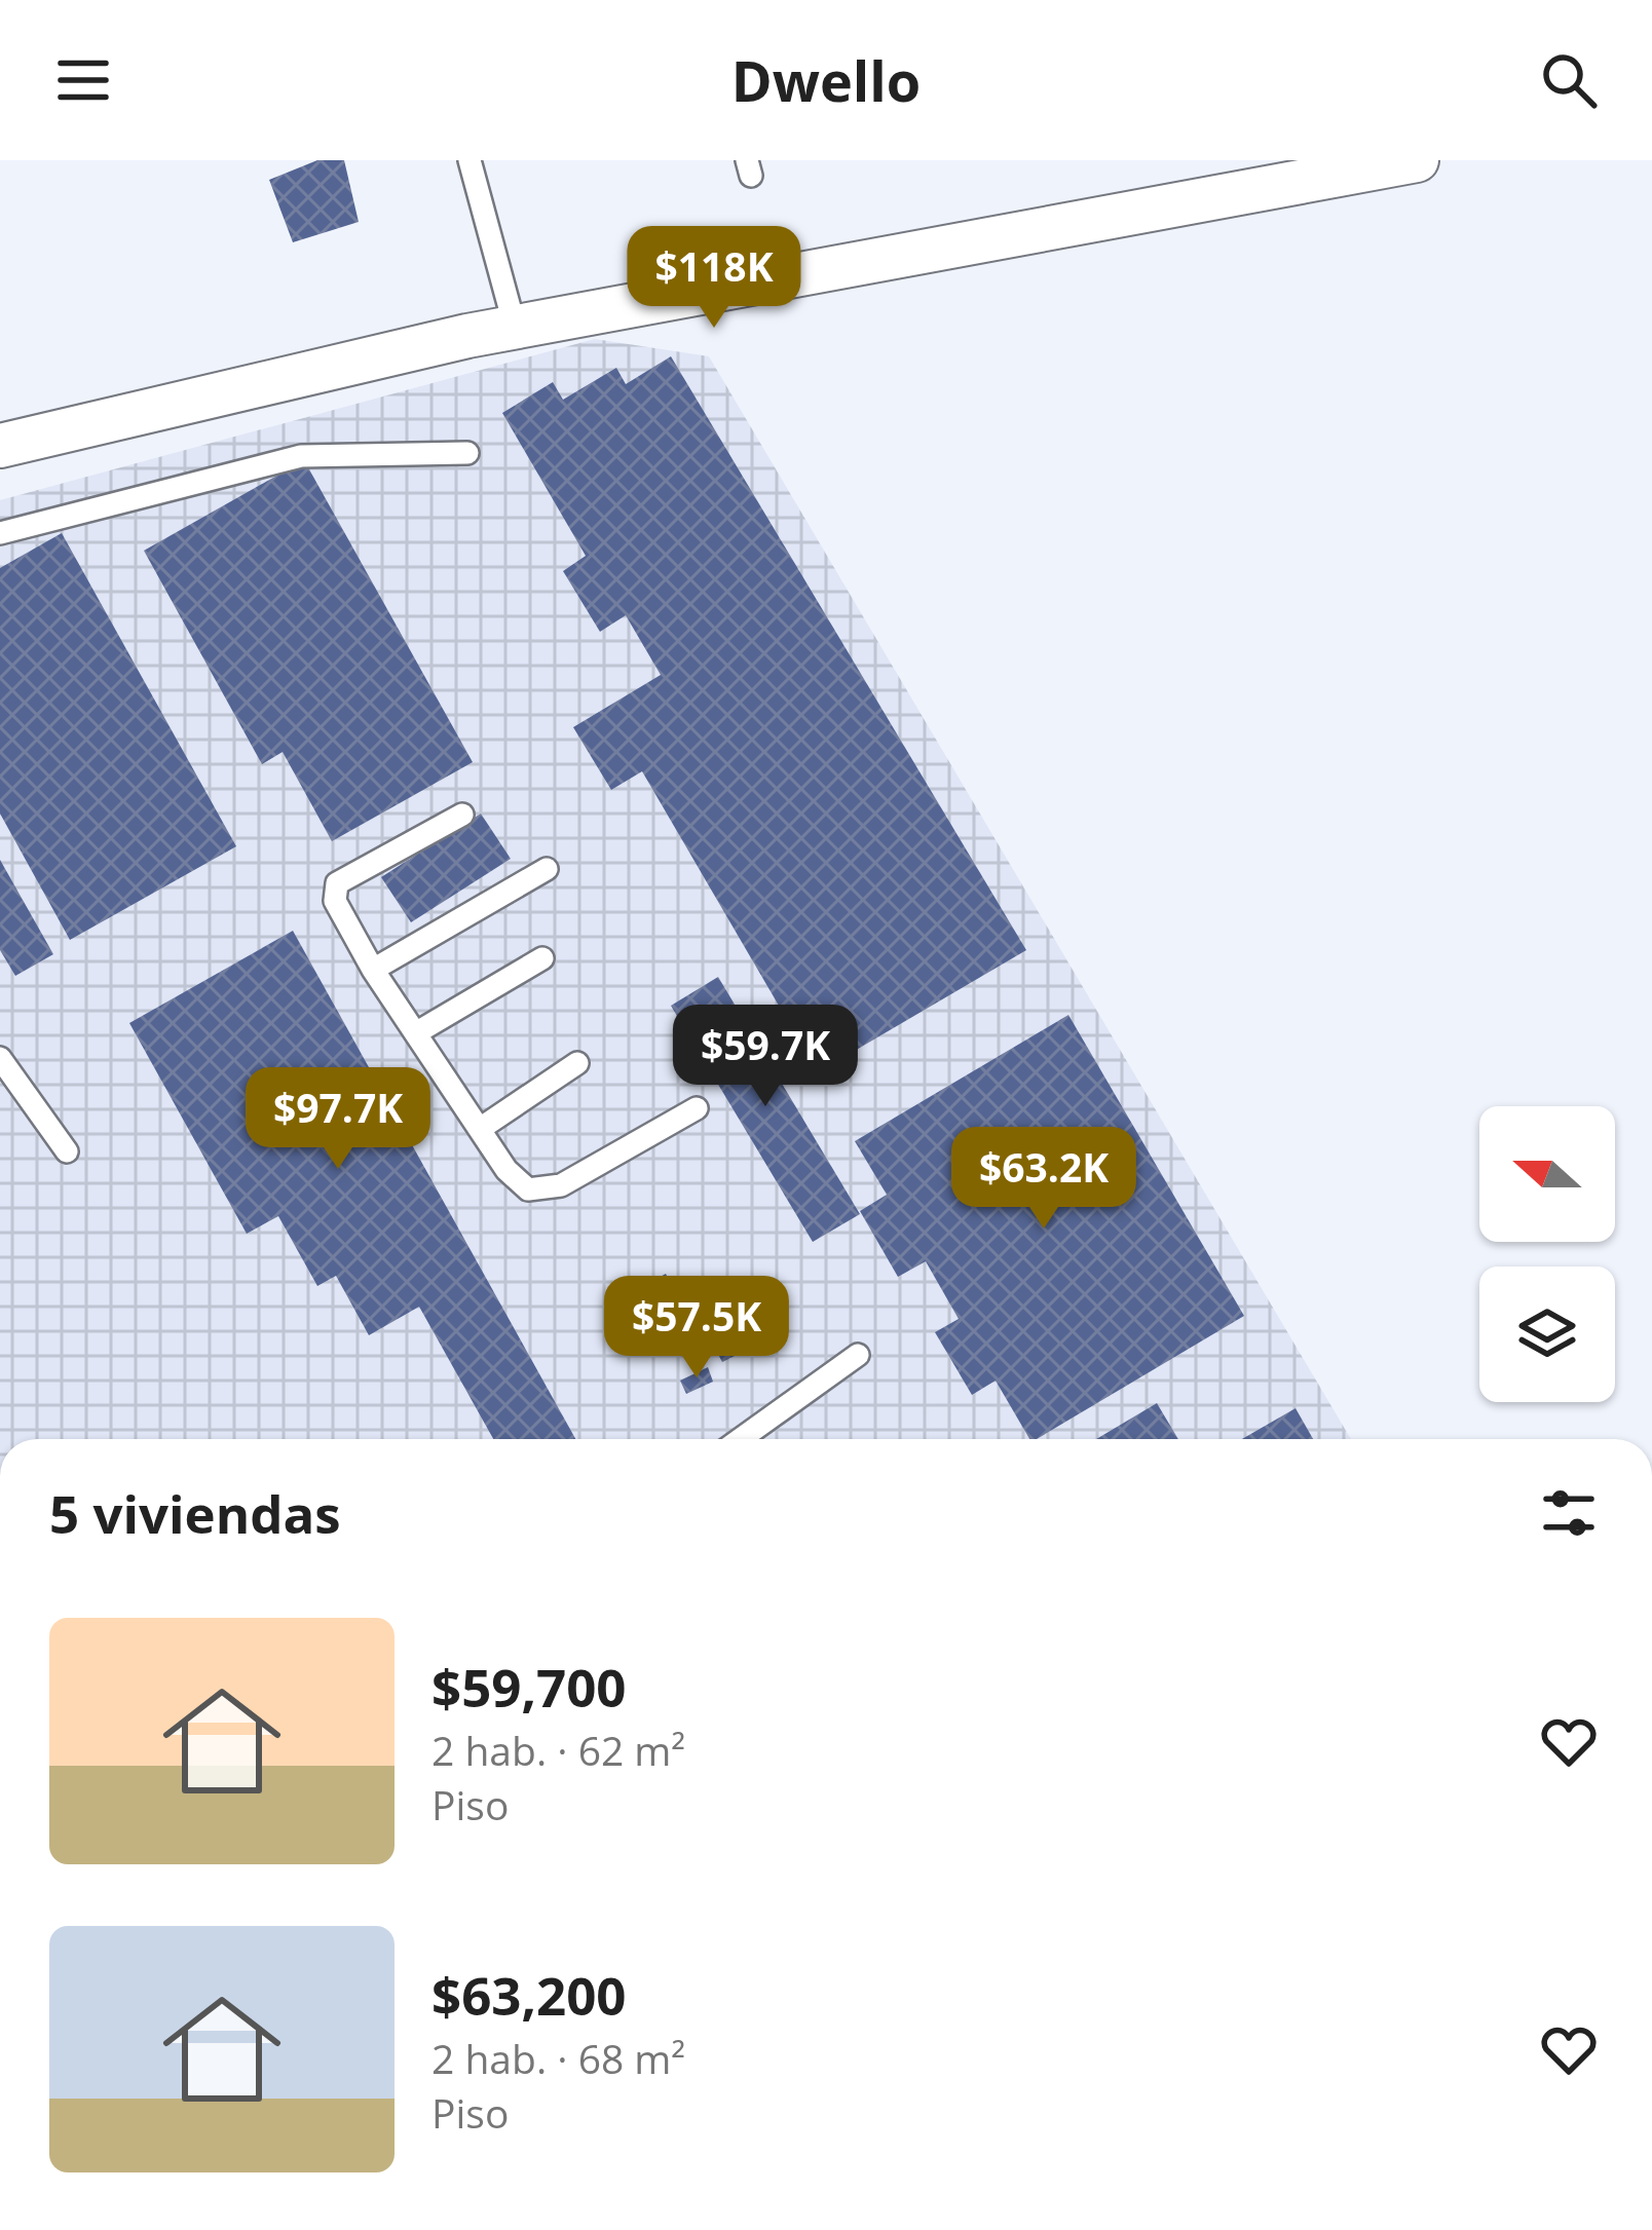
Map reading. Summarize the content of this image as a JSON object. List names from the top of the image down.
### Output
{
  "north": "left",
  "page": {
    "header": "Dwello",
    "price": [
      "$118K",
      "$59.7K",
      "$97.7K",
      "$63.2K",
      "$57.5K"
    ],
    "heading": "5 viviendas",
    "list": [
      {
        "name": "$59,700",
        "note": "2 hab. · 62 m² · Piso"
      },
      {
        "name": "$63,200",
        "note": "2 hab. · 68 m² · Piso"
      }
    ]
  }
}
